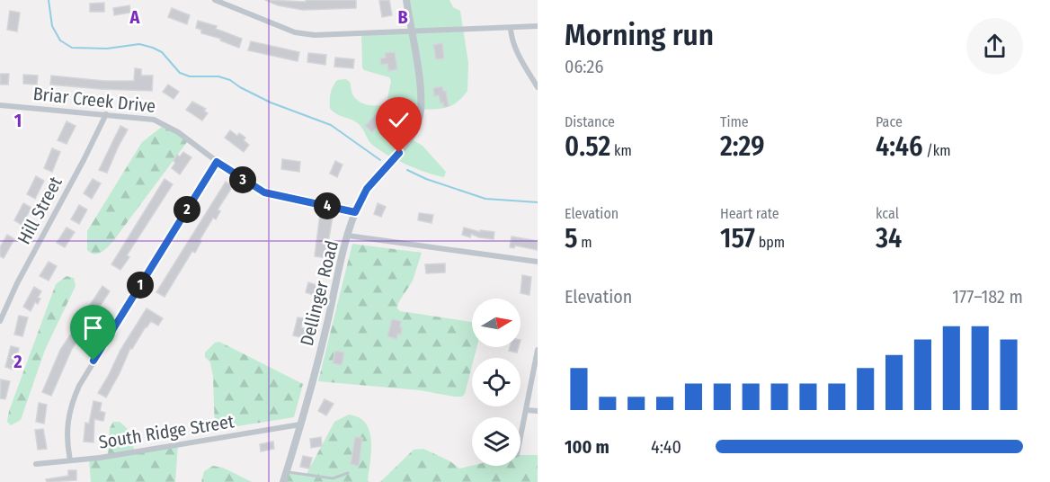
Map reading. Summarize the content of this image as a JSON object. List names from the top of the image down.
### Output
{
  "streets": {
    "street": [
      "Briar Creek Drive",
      "Hill Street",
      "Dellinger Road",
      "South Ridge Street"
    ]
  },
  "crossings": [
    ["Briar Creek Drive", "Hill Street"],
    ["Briar Creek Drive", "Dellinger Road"],
    ["Dellinger Road", "South Ridge Street"]
  ],
  "north": "right",
  "page": {
    "heading": ["Morning run", "06:26"],
    "stats": [
      ["Distance", "0.52 km"],
      ["Time", "2:29"],
      ["Pace", "4:46 /km"],
      ["Elevation", "5 m"],
      ["Heart rate", "157 bpm"],
      ["kcal", "34"]
    ],
    "pins": [
      "3",
      "4",
      "2",
      "1"
    ],
    "chart": ["Elevation", "177–182 m"],
    "list": [
      {
        "name": "100 m",
        "note": "4:40"
      }
    ]
  },
  "grid": {
    "columns": ["A", "B"],
    "rows": ["1", "2"]
  }
}
